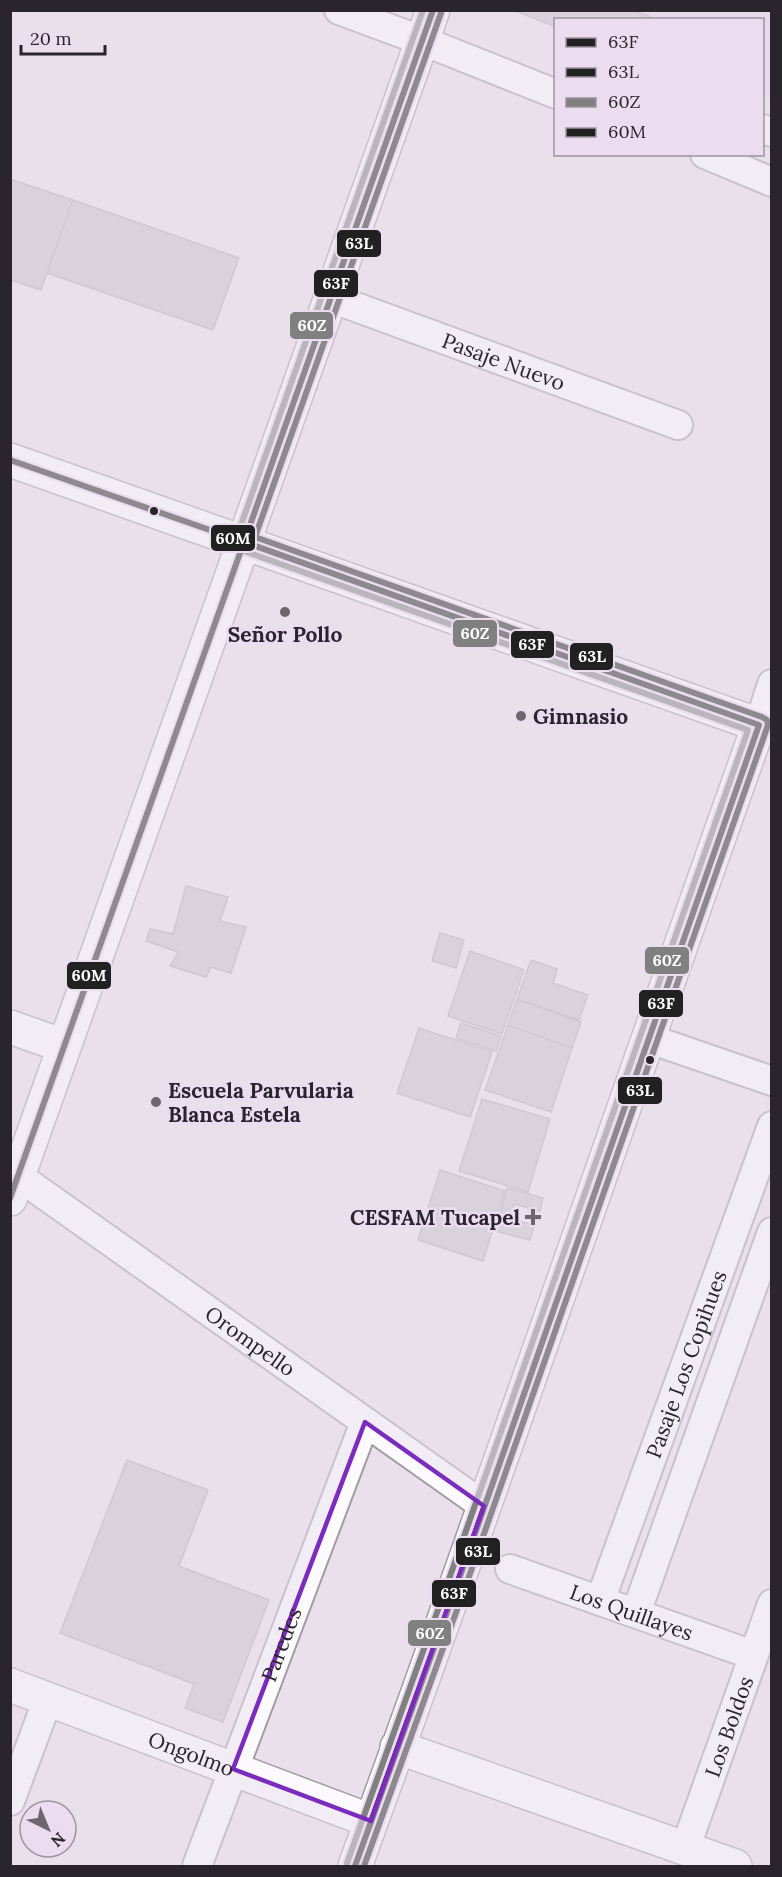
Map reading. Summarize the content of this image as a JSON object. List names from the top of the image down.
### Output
{
  "streets": {
    "main road": ["Ongolmo"],
    "street": [
      "Pasaje Nuevo",
      "Orompello",
      "Pasaje Los Copihues",
      "Los Quillayes",
      "Paredes",
      "Los Boldos"
    ]
  },
  "crossings": [
    ["Orompello", "Paredes"],
    ["Pasaje Los Copihues", "Los Quillayes"],
    ["Los Quillayes", "Los Boldos"],
    ["Paredes", "Ongolmo"]
  ],
  "places": {
    "other": ["Señor Pollo", "Gimnasio", "Escuela Parvularia Blanca Estela"],
    "health": ["CESFAM Tucapel"]
  },
  "lines": [
    "transit line 63F",
    "transit line 60Z",
    "transit line 63L",
    "transit line 60M"
  ],
  "legend": [
    "63F",
    "63L",
    "60Z",
    "60M"
  ],
  "scale_bar": "20 m",
  "north": "bottom right"
}
